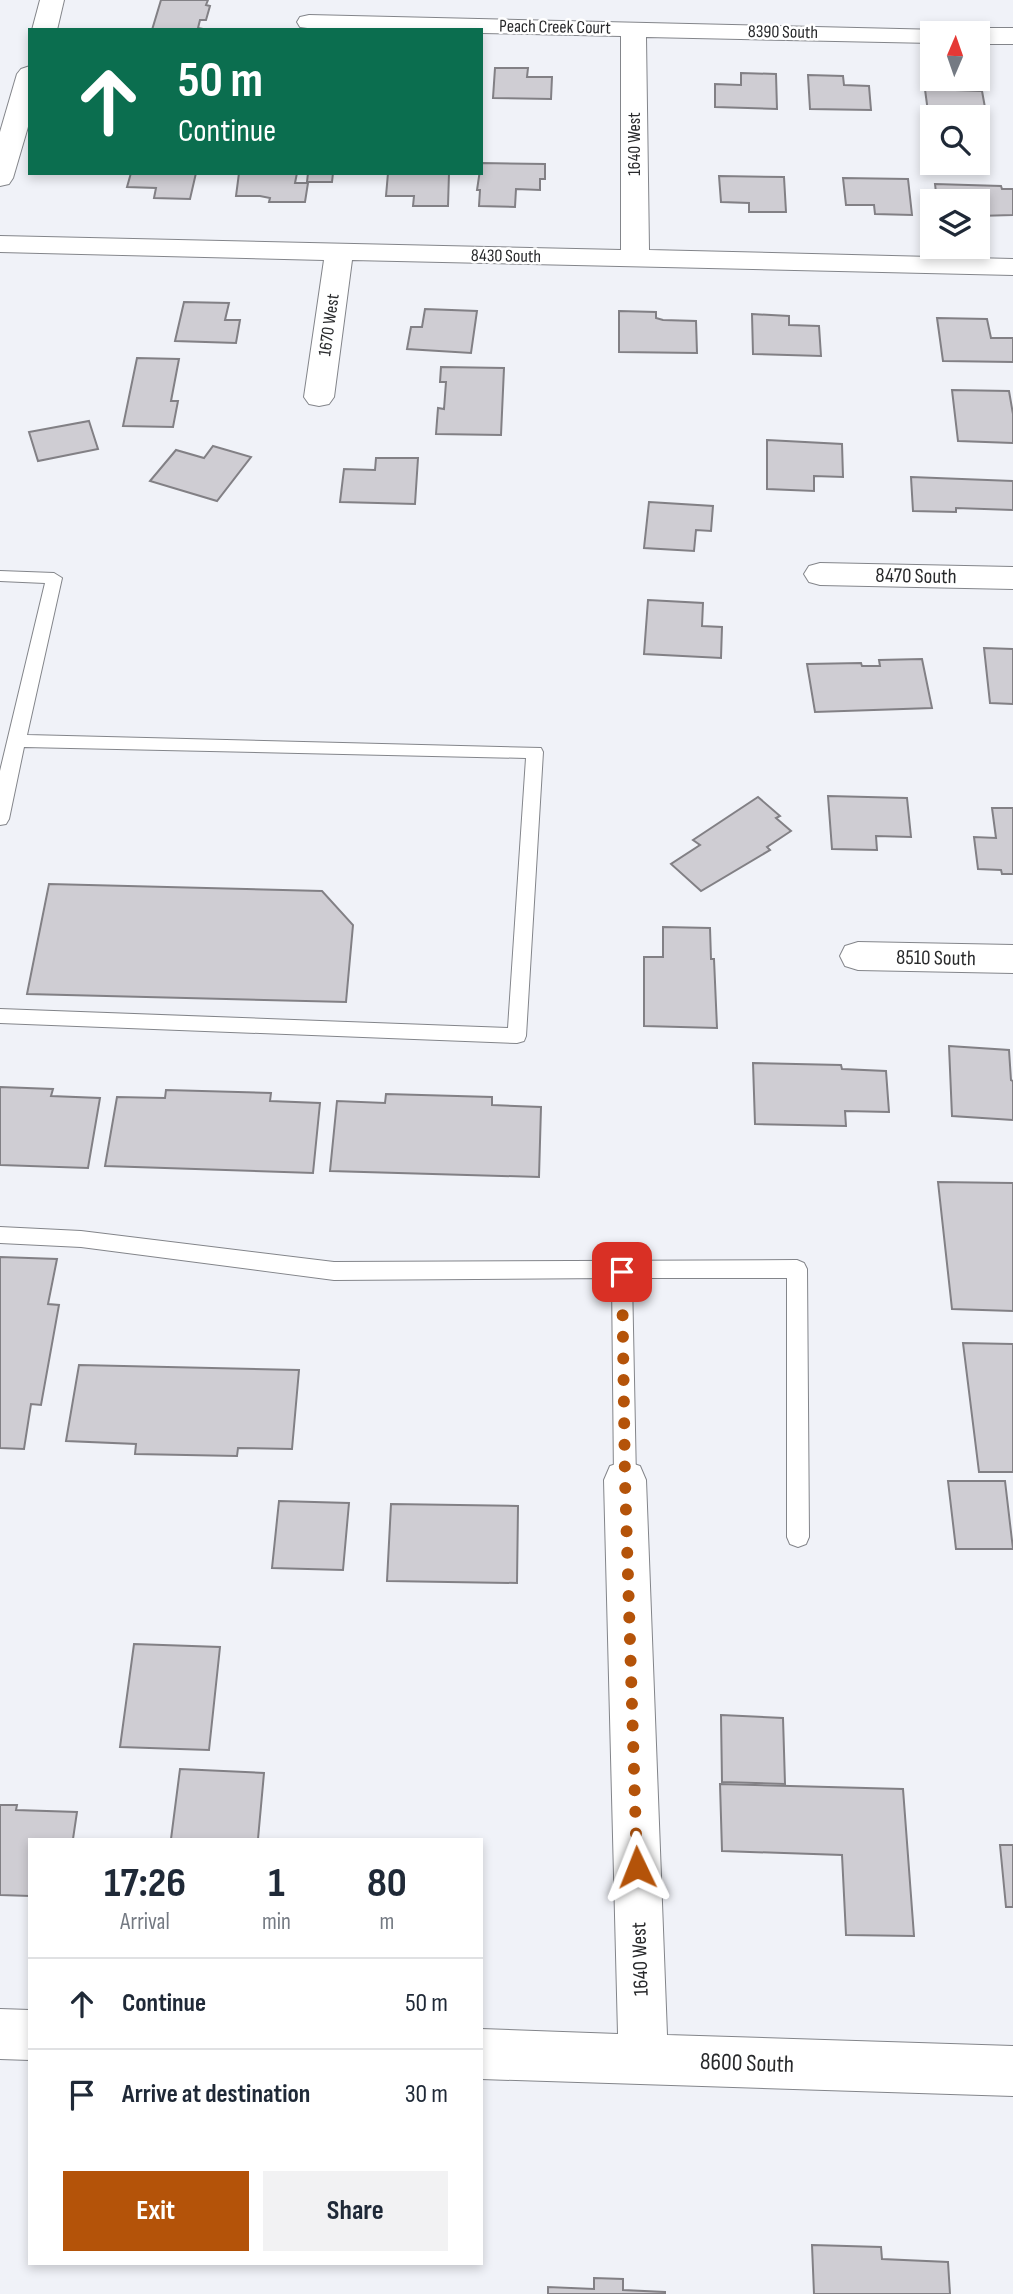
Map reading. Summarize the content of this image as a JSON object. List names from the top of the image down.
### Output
{
  "streets": {
    "street": [
      "Peach Creek Court",
      "8390 South",
      "1640 West",
      "8430 South",
      "1670 West",
      "8470 South",
      "8510 South",
      "8600 South"
    ]
  },
  "crossings": [
    ["Peach Creek Court", "8390 South"],
    ["Peach Creek Court", "1640 West"],
    ["8390 South", "1640 West"],
    ["1640 West", "8430 South"],
    ["1640 West", "8600 South"],
    ["8430 South", "1670 West"]
  ],
  "north": "top",
  "page": {
    "turn": ["50 m", "Continue"],
    "eta": [
      "17:26",
      "Arrival",
      "1",
      "min",
      "80",
      "m"
    ],
    "list": [
      {
        "name": "Continue",
        "value": "50 m"
      },
      {
        "name": "Arrive at destination",
        "value": "30 m"
      }
    ],
    "buttons": ["Exit", "Share"]
  }
}
